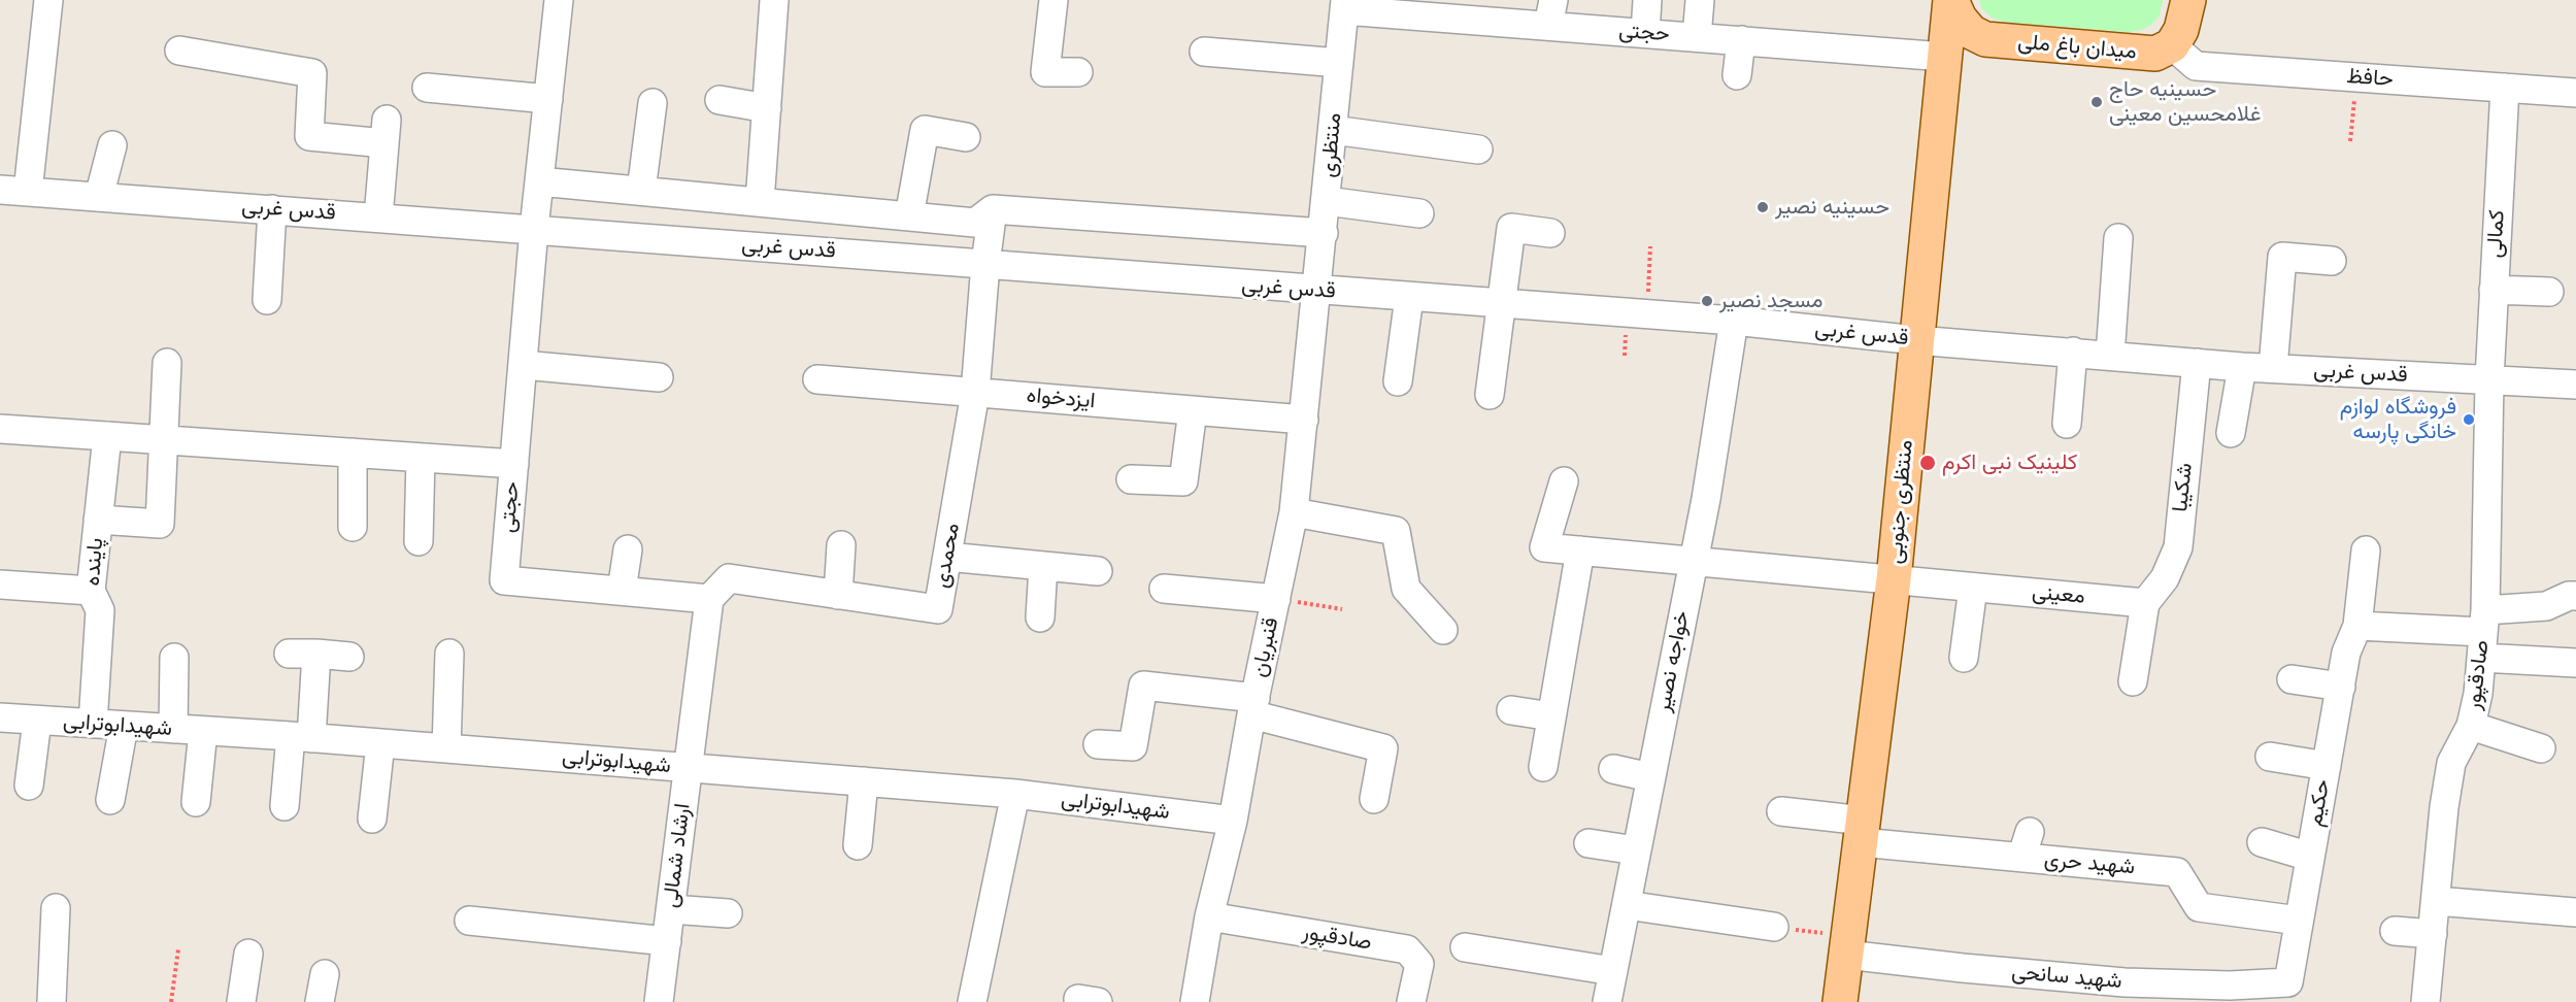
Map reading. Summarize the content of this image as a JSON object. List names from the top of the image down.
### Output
{
  "streets": {
    "main road": ["میدان باغ ملی", "منتظری جنوبی"],
    "street": [
      "حجتی",
      "حافظ",
      "منتظری",
      "قدس غربی",
      "کمالی",
      "ایزدخواه",
      "شکیبا",
      "محمدی",
      "پاینده",
      "معینی",
      "قنبریان",
      "خواجه نصیر",
      "صادقپور",
      "شهیدابوترابی",
      "حکیم",
      "ارشاد شمالی",
      "شهید حری",
      "شهید سانحی"
    ]
  },
  "crossings": [
    ["حجتی", "منتظری"],
    ["حجتی", "قدس غربی"],
    ["حجتی", "منتظری جنوبی"],
    ["حجتی", "محمدی"],
    ["حجتی", "ارشاد شمالی"],
    ["میدان باغ ملی", "حافظ"],
    ["میدان باغ ملی", "منتظری جنوبی"],
    ["حافظ", "کمالی"],
    ["منتظری", "قدس غربی"],
    ["منتظری", "قنبریان"],
    ["قدس غربی", "کمالی"],
    ["قدس غربی", "شکیبا"],
    ["قدس غربی", "منتظری جنوبی"],
    ["قدس غربی", "محمدی"],
    ["قدس غربی", "قنبریان"],
    ["قدس غربی", "خواجه نصیر"],
    ["قدس غربی", "صادقپور"],
    ["کمالی", "صادقپور"],
    ["ایزدخواه", "محمدی"],
    ["ایزدخواه", "قنبریان"],
    ["شکیبا", "معینی"],
    ["منتظری جنوبی", "معینی"],
    ["منتظری جنوبی", "شهید حری"],
    ["منتظری جنوبی", "شهید سانحی"],
    ["محمدی", "ارشاد شمالی"],
    ["پاینده", "شهیدابوترابی"],
    ["معینی", "خواجه نصیر"],
    ["قنبریان", "صادقپور"],
    ["قنبریان", "شهیدابوترابی"],
    ["شهیدابوترابی", "ارشاد شمالی"],
    ["حکیم", "شهید حری"],
    ["حکیم", "شهید سانحی"]
  ],
  "places": [
    "حسینیه حاج غلامحسین معینی",
    "حسینیه نصیر",
    "مسجد نصیر",
    "فروشگاه لوازم خانگی پارسه",
    "کلینیک نبی اکرم"
  ]
}
